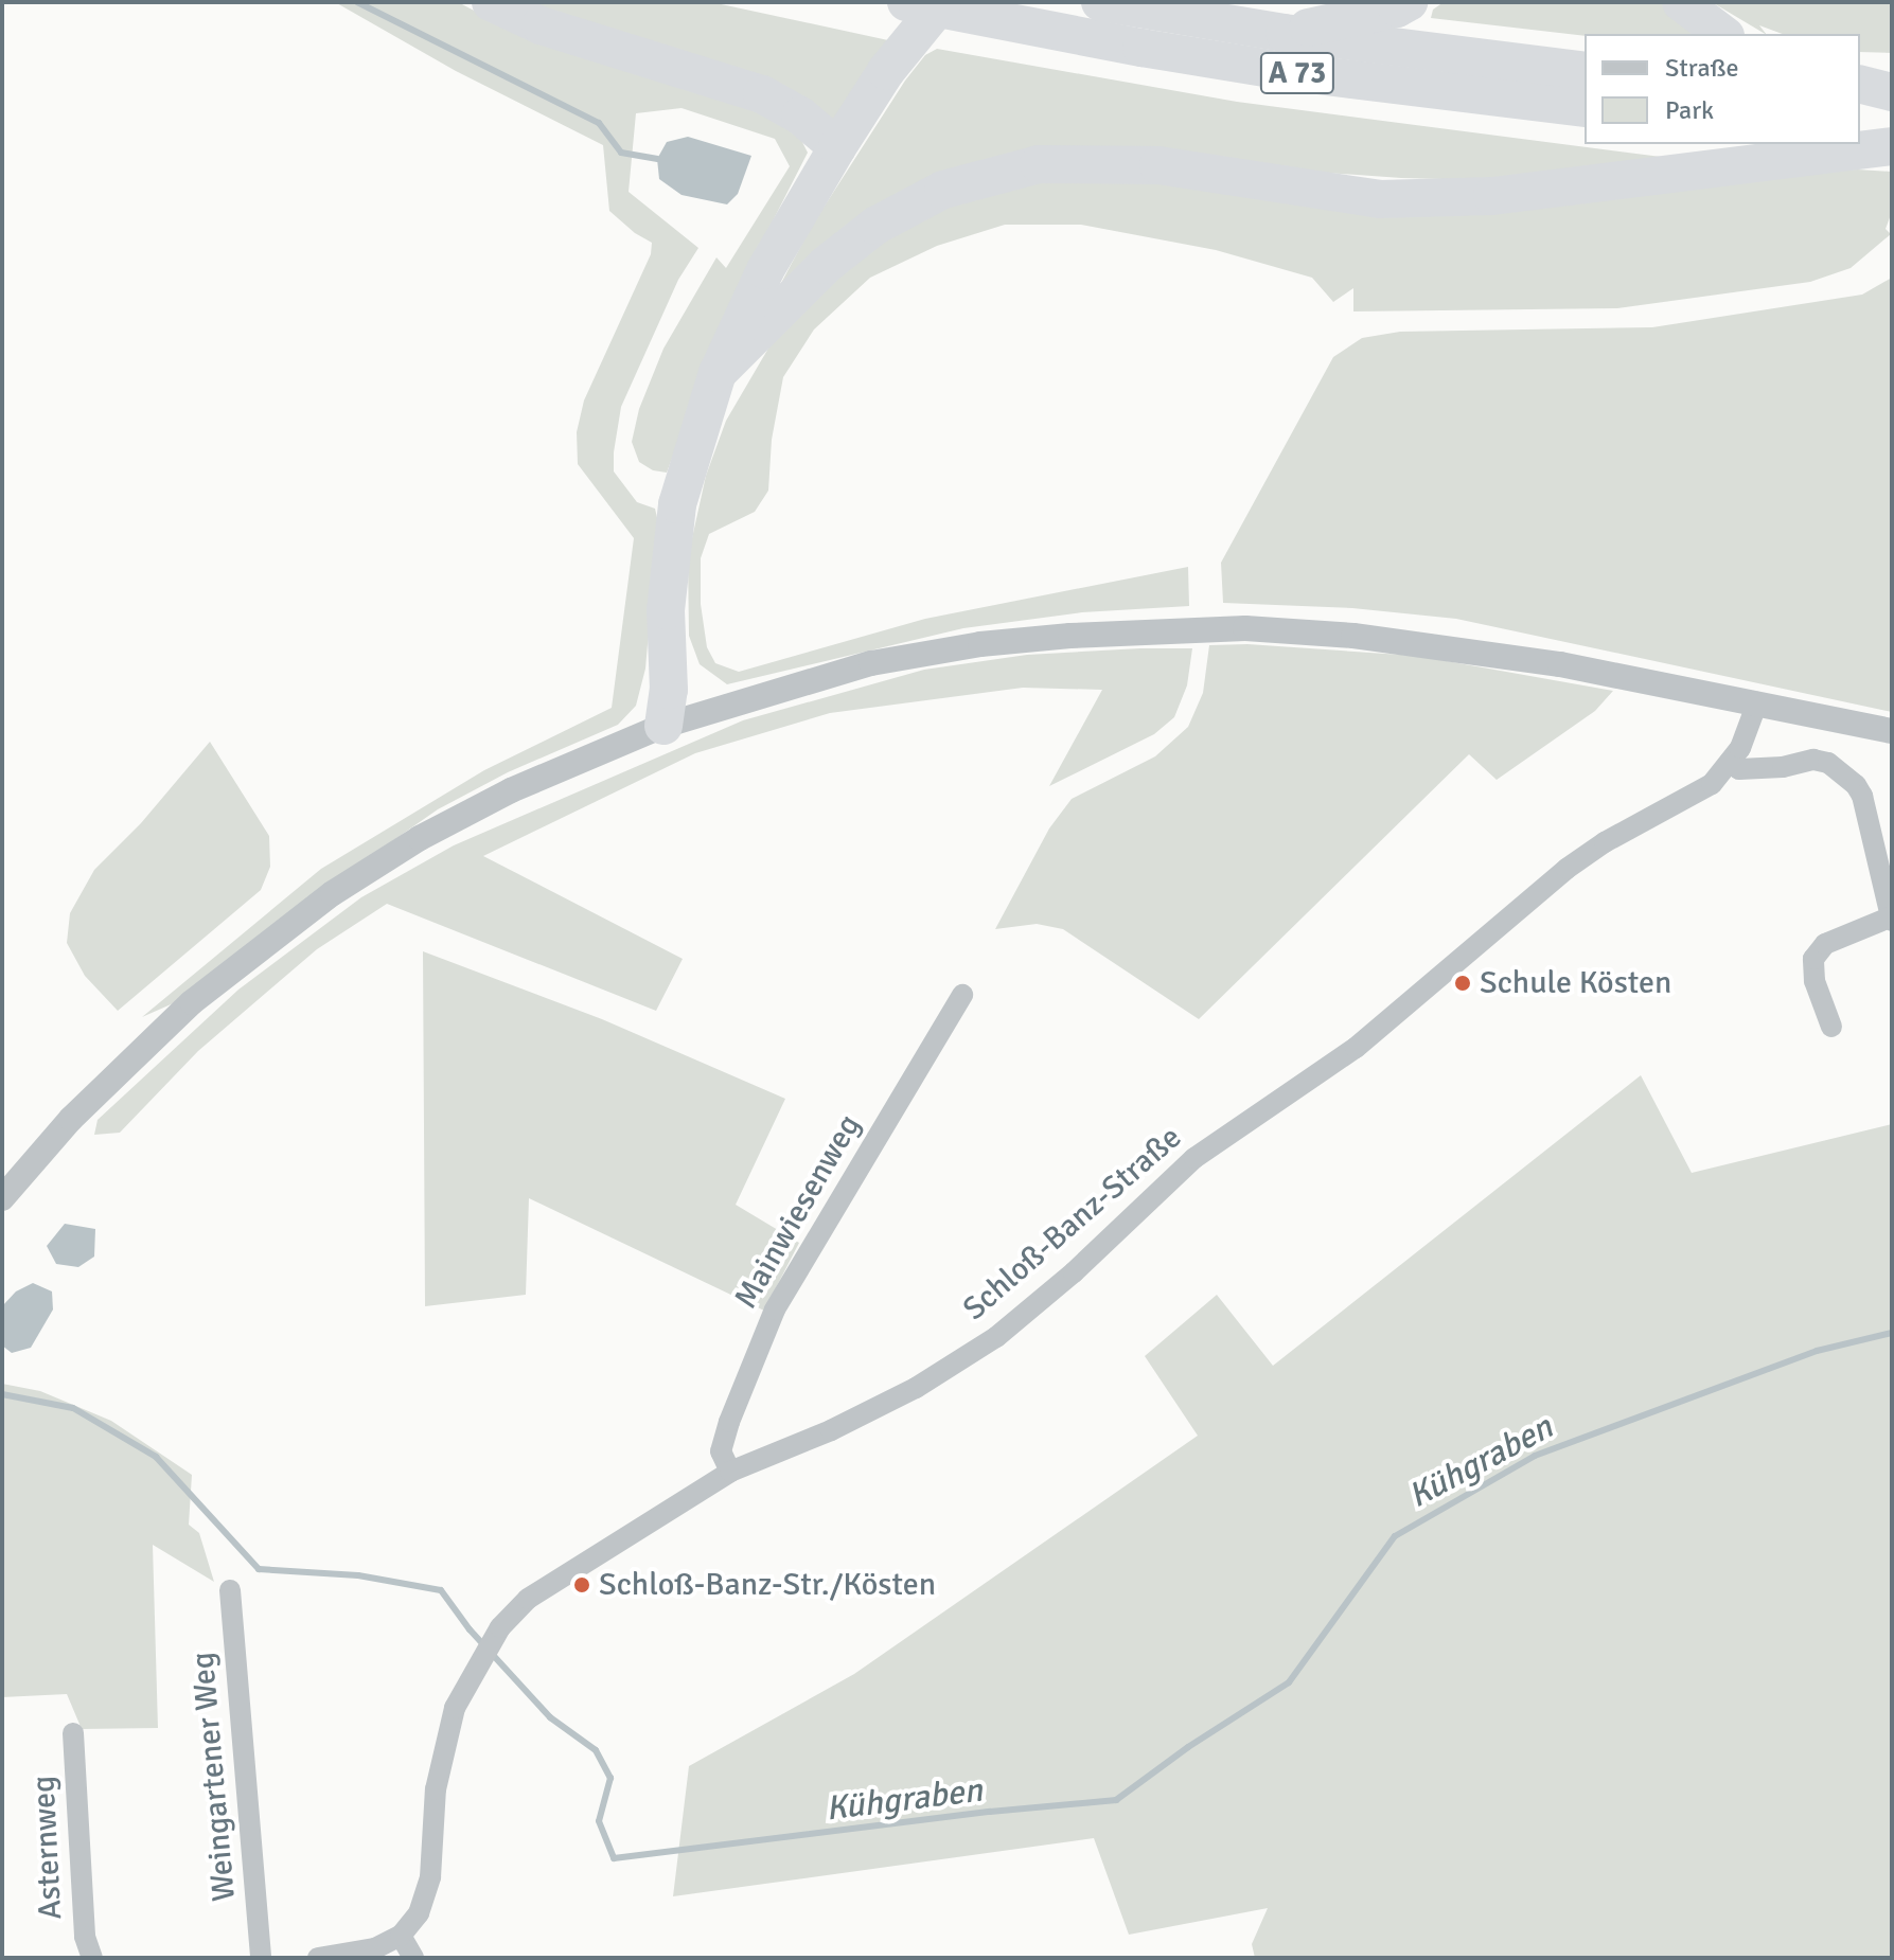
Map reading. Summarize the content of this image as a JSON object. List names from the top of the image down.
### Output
{
  "streets": {
    "highway": ["A 73"],
    "street": [
      "Mainwiesenweg",
      "Schloß-Banz-Straße",
      "Weingartener Weg",
      "Asternweg"
    ]
  },
  "crossings": [
    ["Mainwiesenweg", "Schloß-Banz-Straße"]
  ],
  "water": ["Kühgraben"],
  "places": ["Schule Kösten", "Schloß-Banz-Str./Kösten"],
  "legend": ["Straße", "Park"]
}
